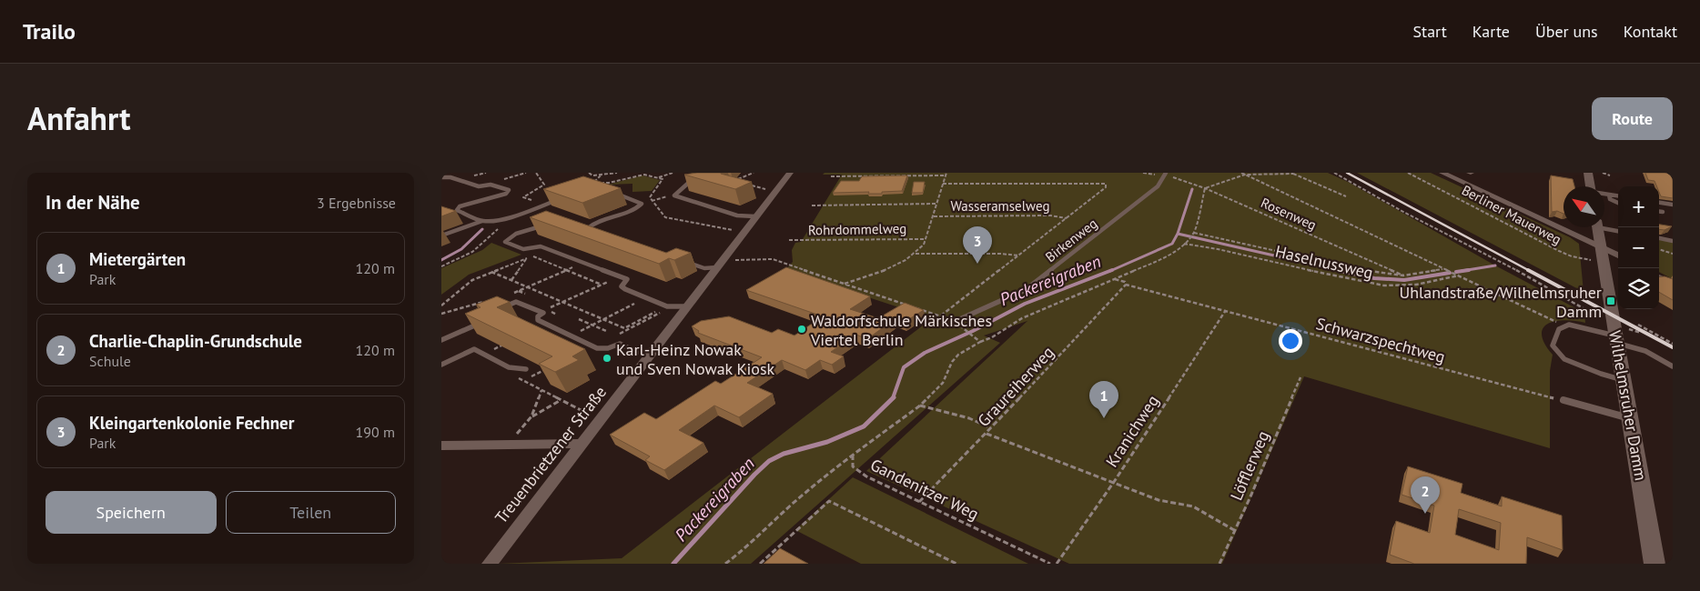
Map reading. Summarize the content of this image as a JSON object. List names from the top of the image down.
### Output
{
  "streets": {
    "main road": ["Wilhelmsruher Damm"],
    "street": ["Treuenbrietzener Straße"],
    "lane": ["Birkenweg"],
    "path": [
      "Wasseramselweg",
      "Rosenweg",
      "Berliner Mauerweg",
      "Rohrdommelweg",
      "Haselnussweg",
      "Schwarzspechtweg",
      "Graureiherweg",
      "Kranichweg",
      "Löfflerweg",
      "Gandenitzer Weg"
    ]
  },
  "crossings": [
    ["Rosenweg", "Birkenweg"],
    ["Haselnussweg", "Gandenitzer Weg"],
    ["Schwarzspechtweg", "Graureiherweg"],
    ["Schwarzspechtweg", "Kranichweg"],
    ["Schwarzspechtweg", "Gandenitzer Weg"],
    ["Graureiherweg", "Gandenitzer Weg"]
  ],
  "water": ["Packereigraben"],
  "places": {
    "transit": ["Uhlandstraße/Wilhelmsruher Damm"],
    "other": ["Waldorfschule Märkisches Viertel Berlin", "Karl-Heinz Nowak und Sven Nowak Kiosk"]
  },
  "north": "top left",
  "page": {
    "header": "Trailo",
    "nav": [
      "Start",
      "Karte",
      "Über uns",
      "Kontakt"
    ],
    "title": "Anfahrt",
    "buttons": [
      "Route",
      ["Speichern", "Teilen"]
    ],
    "heading": ["In der Nähe", "3 Ergebnisse"],
    "map_buttons": ["+", "−"],
    "pins": ["3", "1", "2"],
    "list": [
      {
        "mark": "1",
        "name": "Mietergärten",
        "note": "Park",
        "value": "120 m"
      },
      {
        "mark": "2",
        "name": "Charlie-Chaplin-Grundschule",
        "note": "Schule",
        "value": "120 m"
      },
      {
        "mark": "3",
        "name": "Kleingartenkolonie Fechner",
        "note": "Park",
        "value": "190 m"
      }
    ]
  }
}
